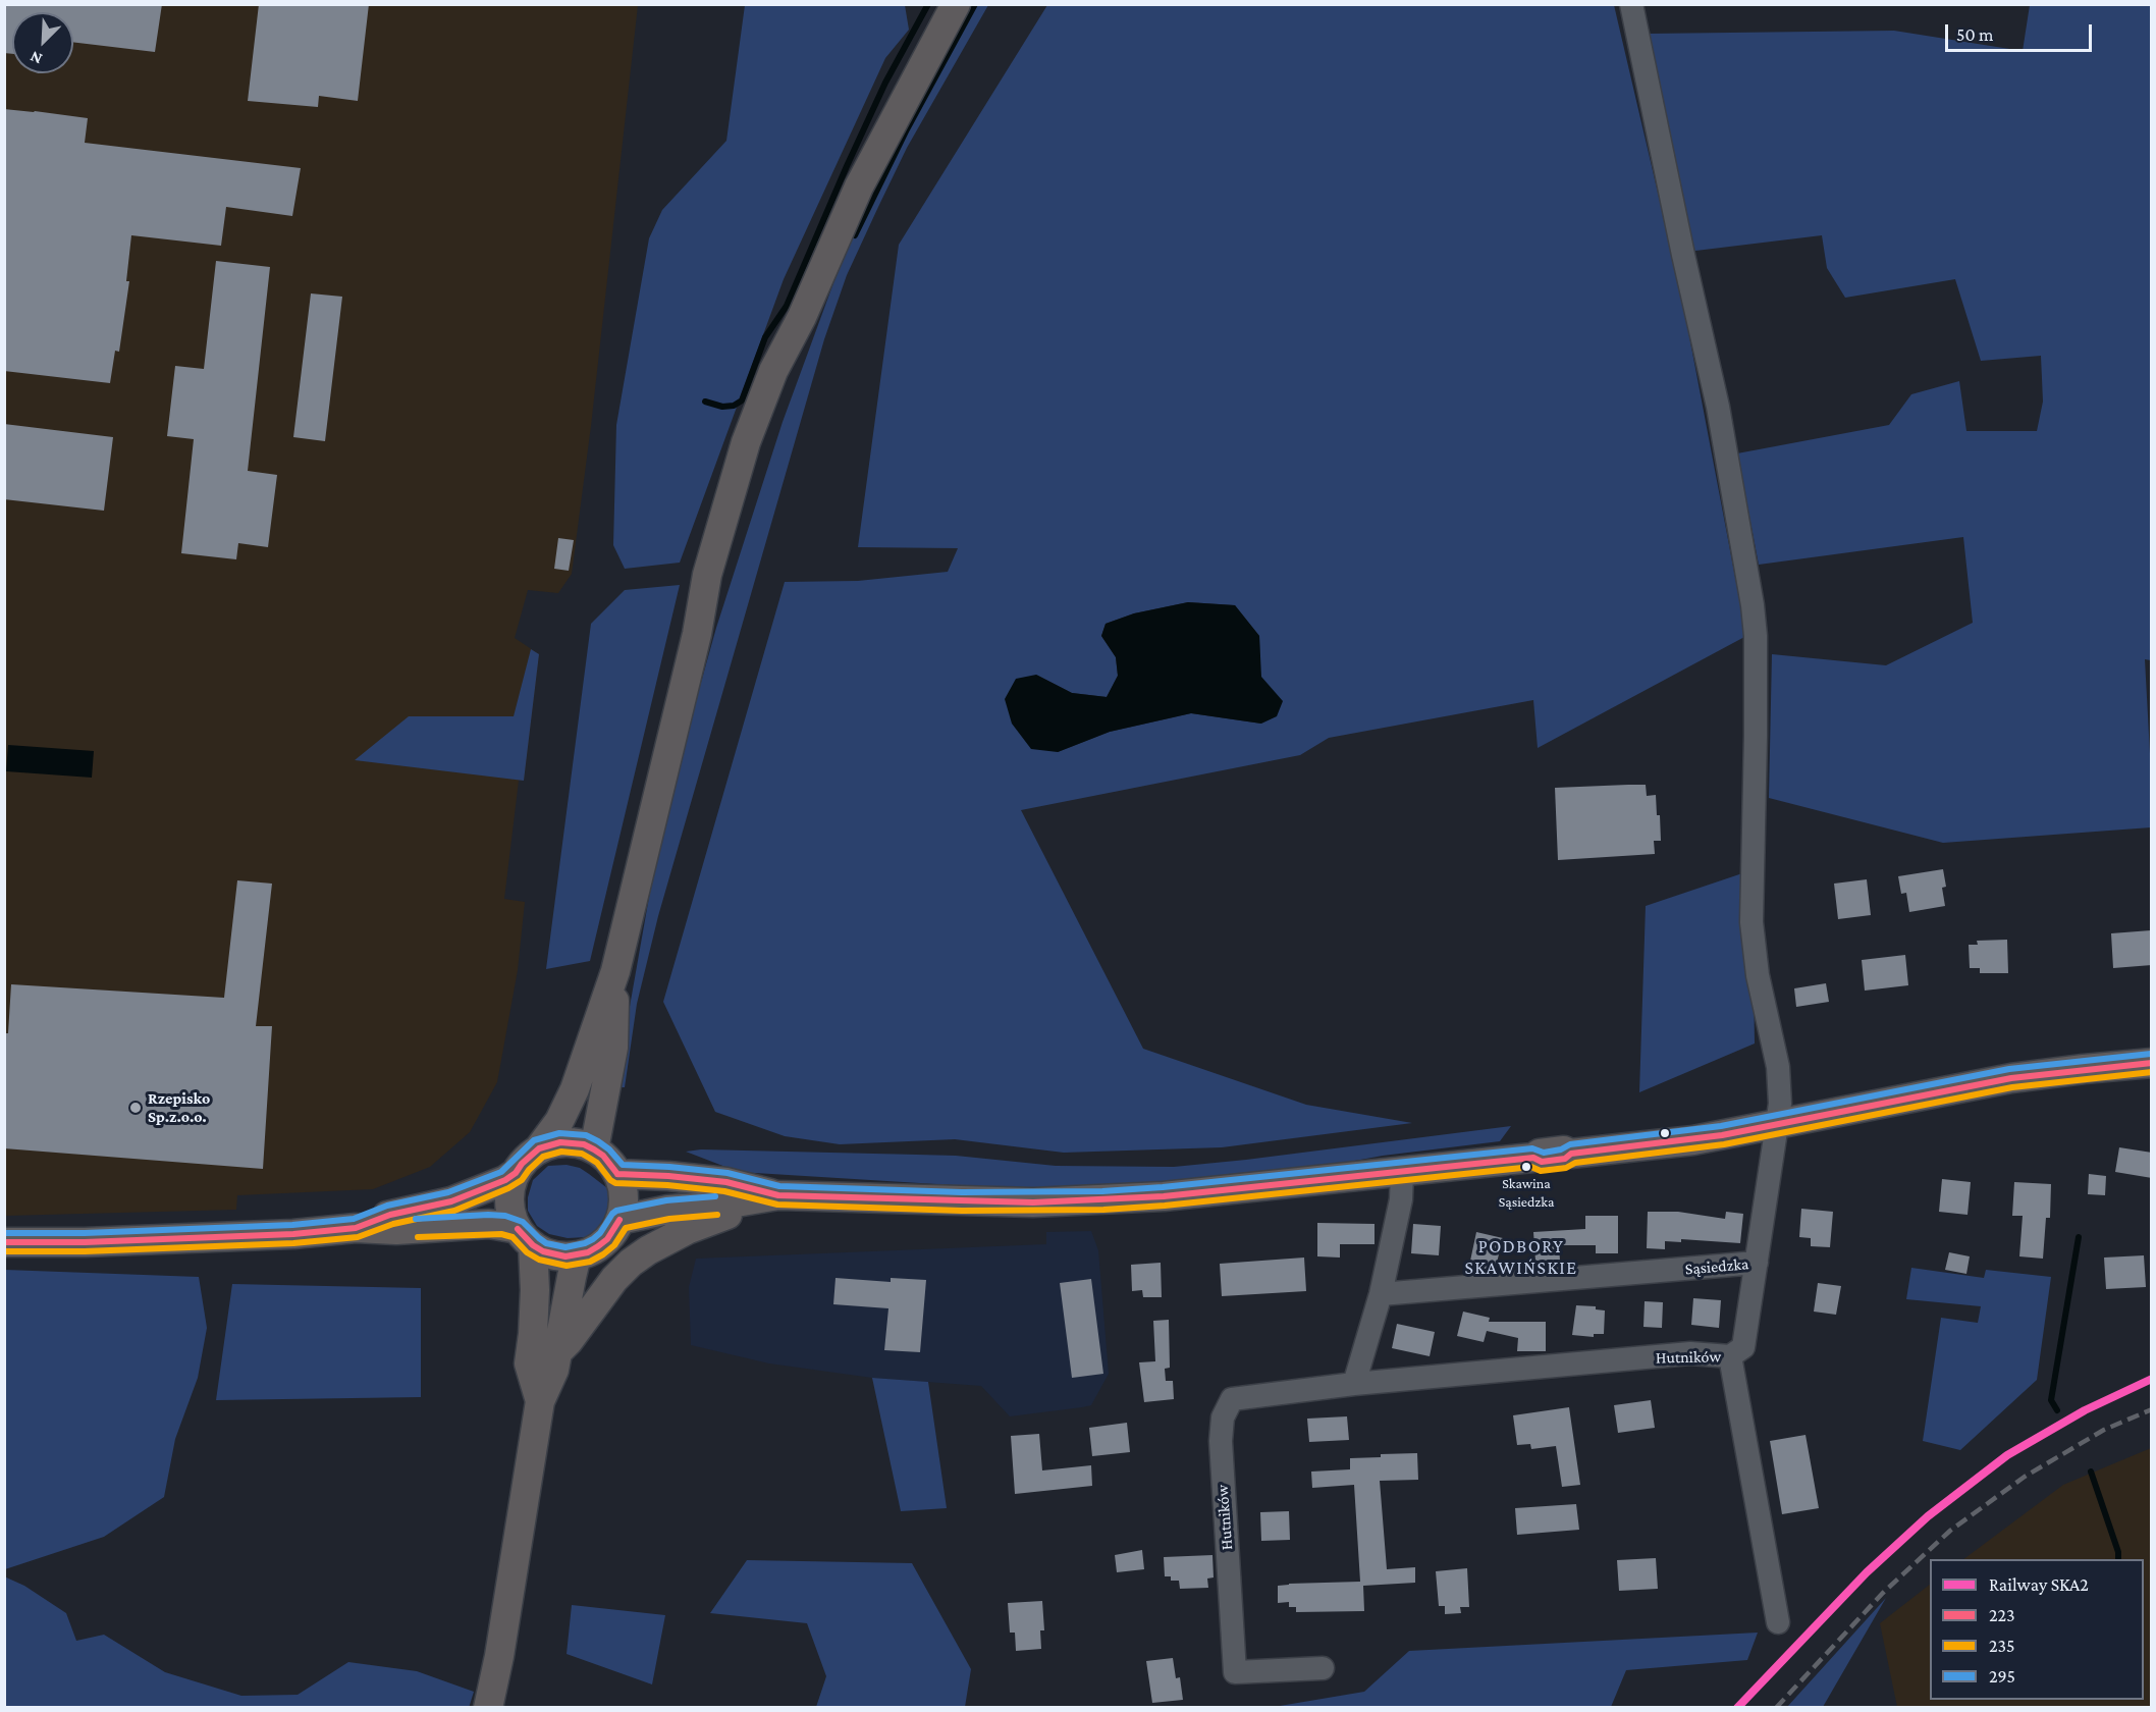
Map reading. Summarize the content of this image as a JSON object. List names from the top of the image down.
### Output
{
  "streets": {
    "street": ["Sąsiedzka", "Hutników"]
  },
  "crossings": [
    ["Sąsiedzka", "Hutników"]
  ],
  "districts": ["PODBORY SKAWIŃSKIE"],
  "places": ["Rzepisko Sp.z.o.o.", "Skawina Sąsiedzka"],
  "lines": [
    "transit line 295",
    "transit line 223",
    "transit line 235",
    "rail line SKA2"
  ],
  "legend": [
    "Railway SKA2",
    "223",
    "235",
    "295"
  ],
  "scale_bar": "50 m",
  "north": "bottom left"
}
